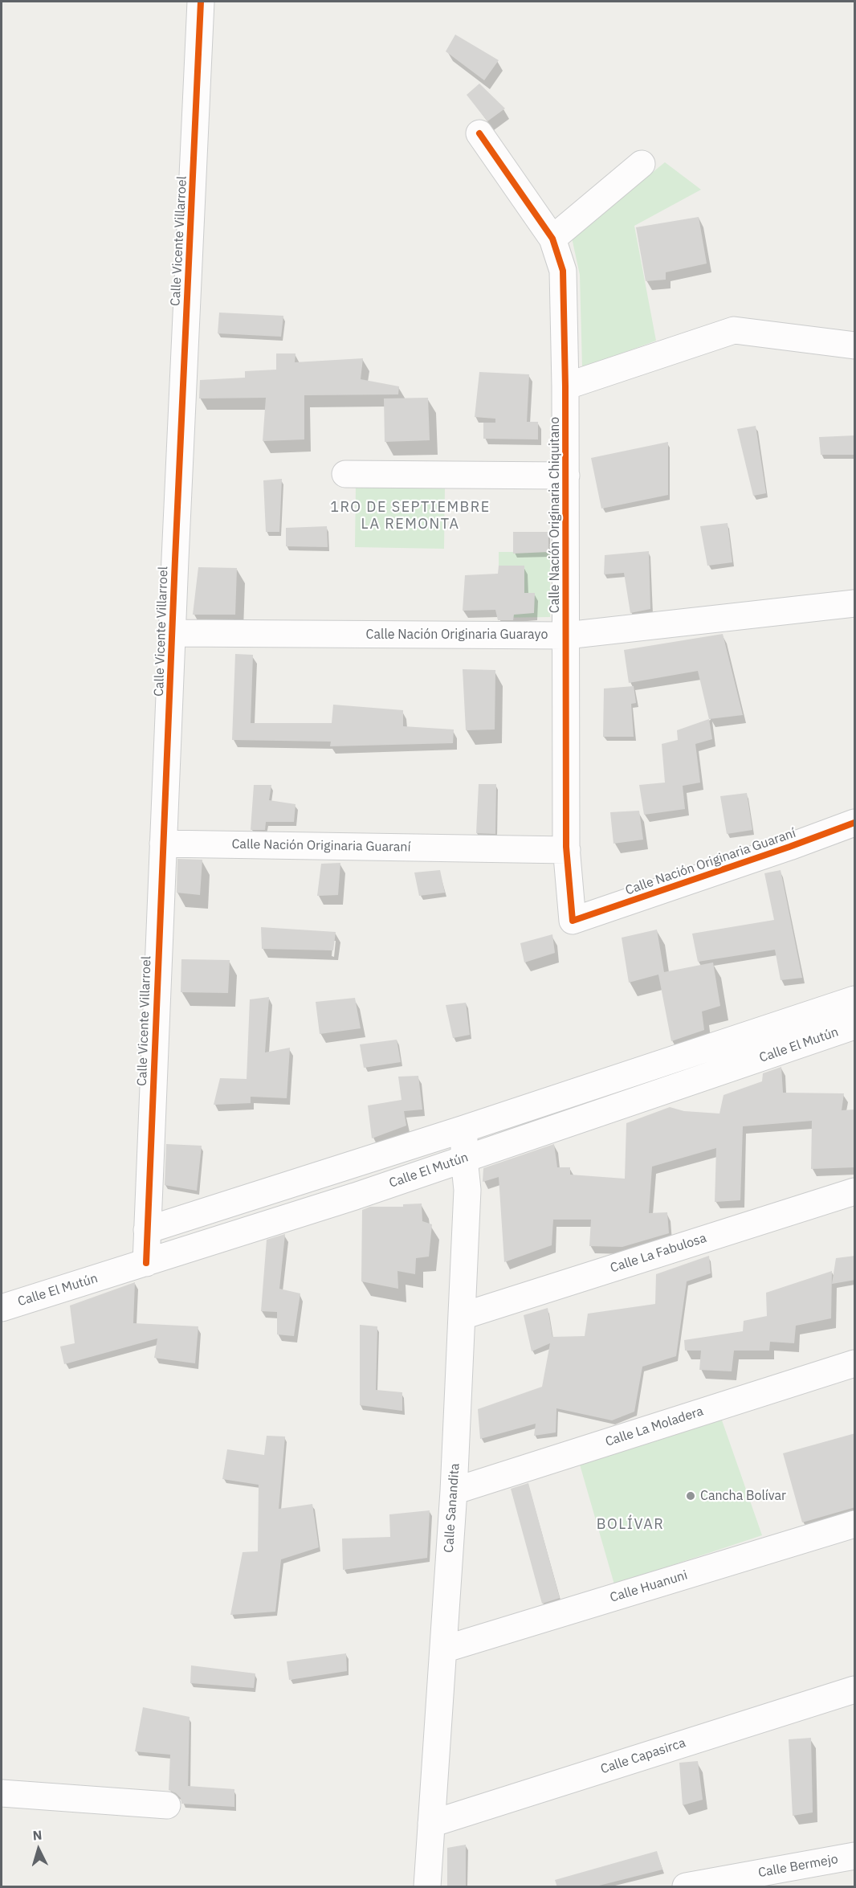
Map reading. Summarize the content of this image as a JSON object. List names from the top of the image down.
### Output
{
  "streets": {
    "street": [
      "Calle Vicente Villarroel",
      "Calle Nación Originaria Chiquitano",
      "Calle Nación Originaria Guarayo",
      "Calle Nación Originaria Guaraní",
      "Calle El Mutún",
      "Calle La Fabulosa",
      "Calle La Moladera",
      "Calle Sanandita",
      "Calle Huanuni",
      "Calle Capasirca",
      "Calle Bermejo"
    ]
  },
  "crossings": [
    ["Calle Vicente Villarroel", "Calle Nación Originaria Guarayo"],
    ["Calle Vicente Villarroel", "Calle Nación Originaria Guaraní"],
    ["Calle Vicente Villarroel", "Calle El Mutún"],
    ["Calle Nación Originaria Chiquitano", "Calle Nación Originaria Guarayo"],
    ["Calle Nación Originaria Chiquitano", "Calle Nación Originaria Guaraní"],
    ["Calle El Mutún", "Calle Sanandita"],
    ["Calle La Fabulosa", "Calle Sanandita"],
    ["Calle La Moladera", "Calle Sanandita"],
    ["Calle Sanandita", "Calle Huanuni"],
    ["Calle Sanandita", "Calle Capasirca"]
  ],
  "districts": ["1RO DE SEPTIEMBRE LA REMONTA", "BOLÍVAR"],
  "places": ["Cancha Bolívar"],
  "north": "top"
}
